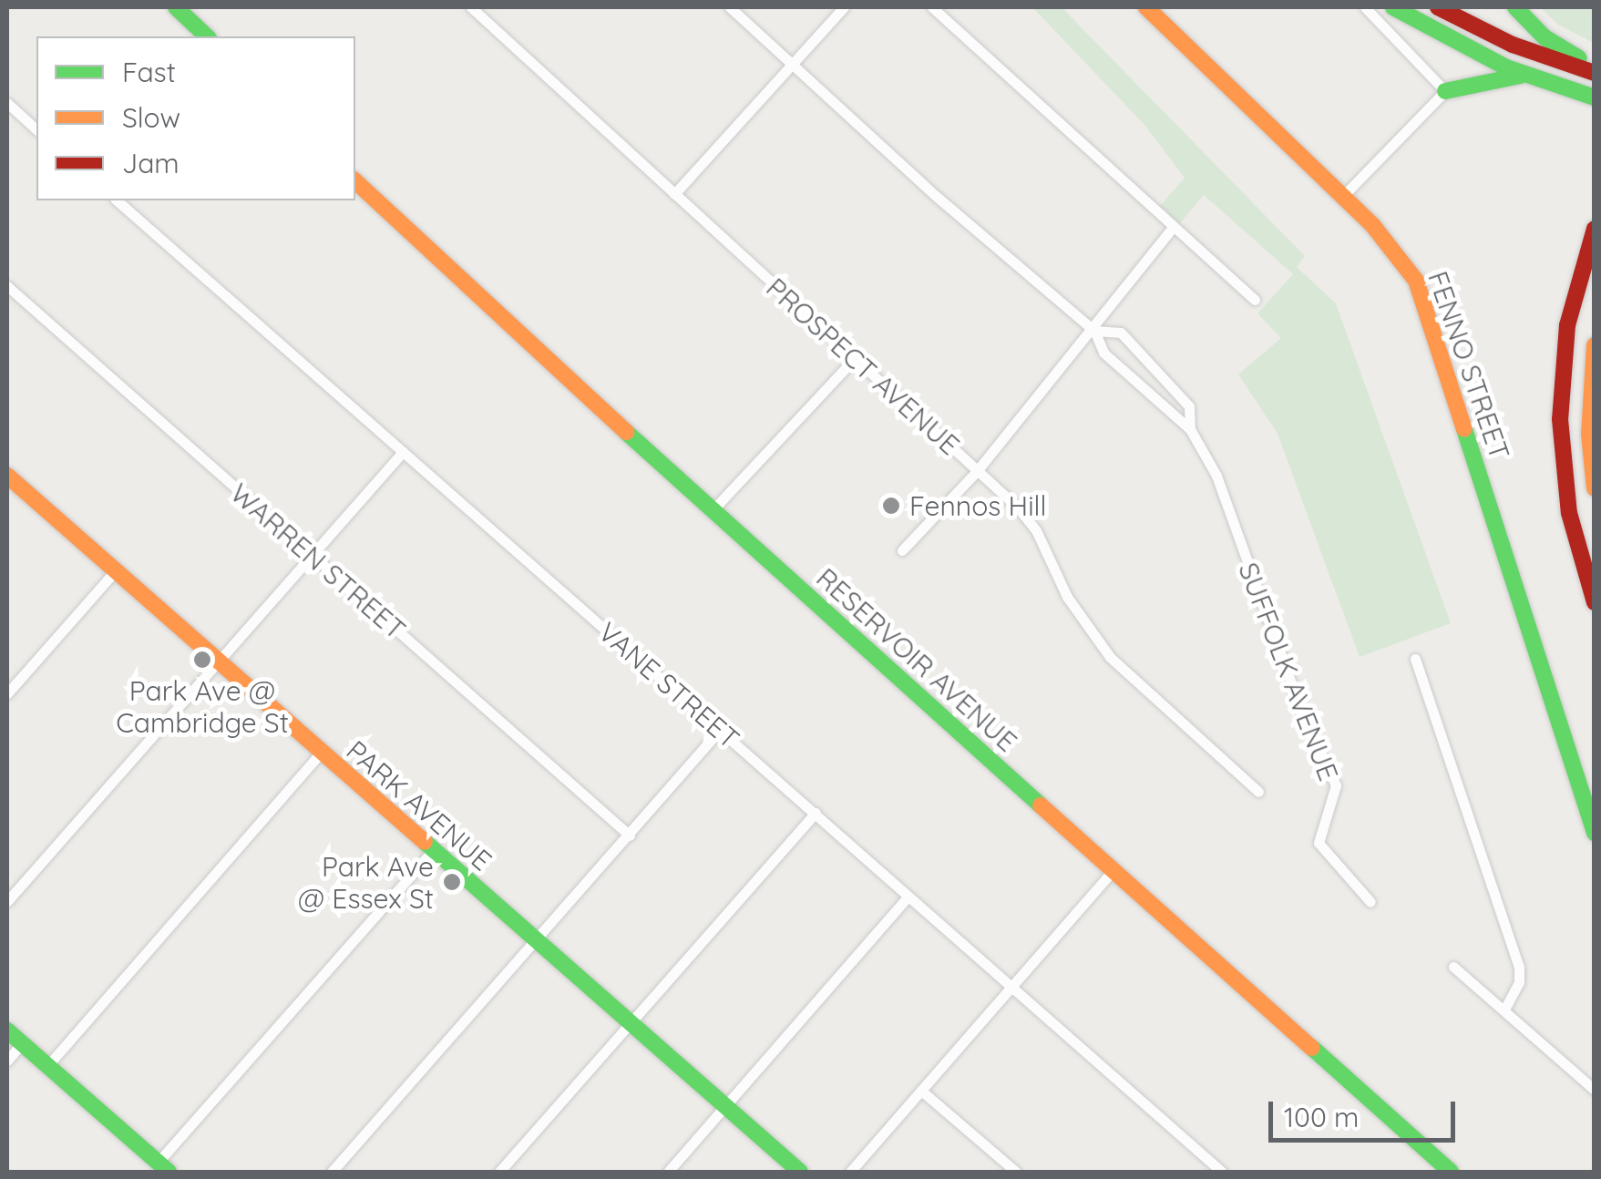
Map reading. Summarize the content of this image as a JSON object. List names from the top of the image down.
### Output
{
  "streets": {
    "main road": ["FENNO STREET", "RESERVOIR AVENUE", "PARK AVENUE"],
    "street": [
      "PROSPECT AVENUE",
      "WARREN STREET",
      "SUFFOLK AVENUE",
      "VANE STREET"
    ]
  },
  "places": ["Fennos Hill", "Park Ave @ Cambridge St", "Park Ave @ Essex St"],
  "legend": ["Fast", "Slow", "Jam"],
  "scale_bar": "100 m"
}
